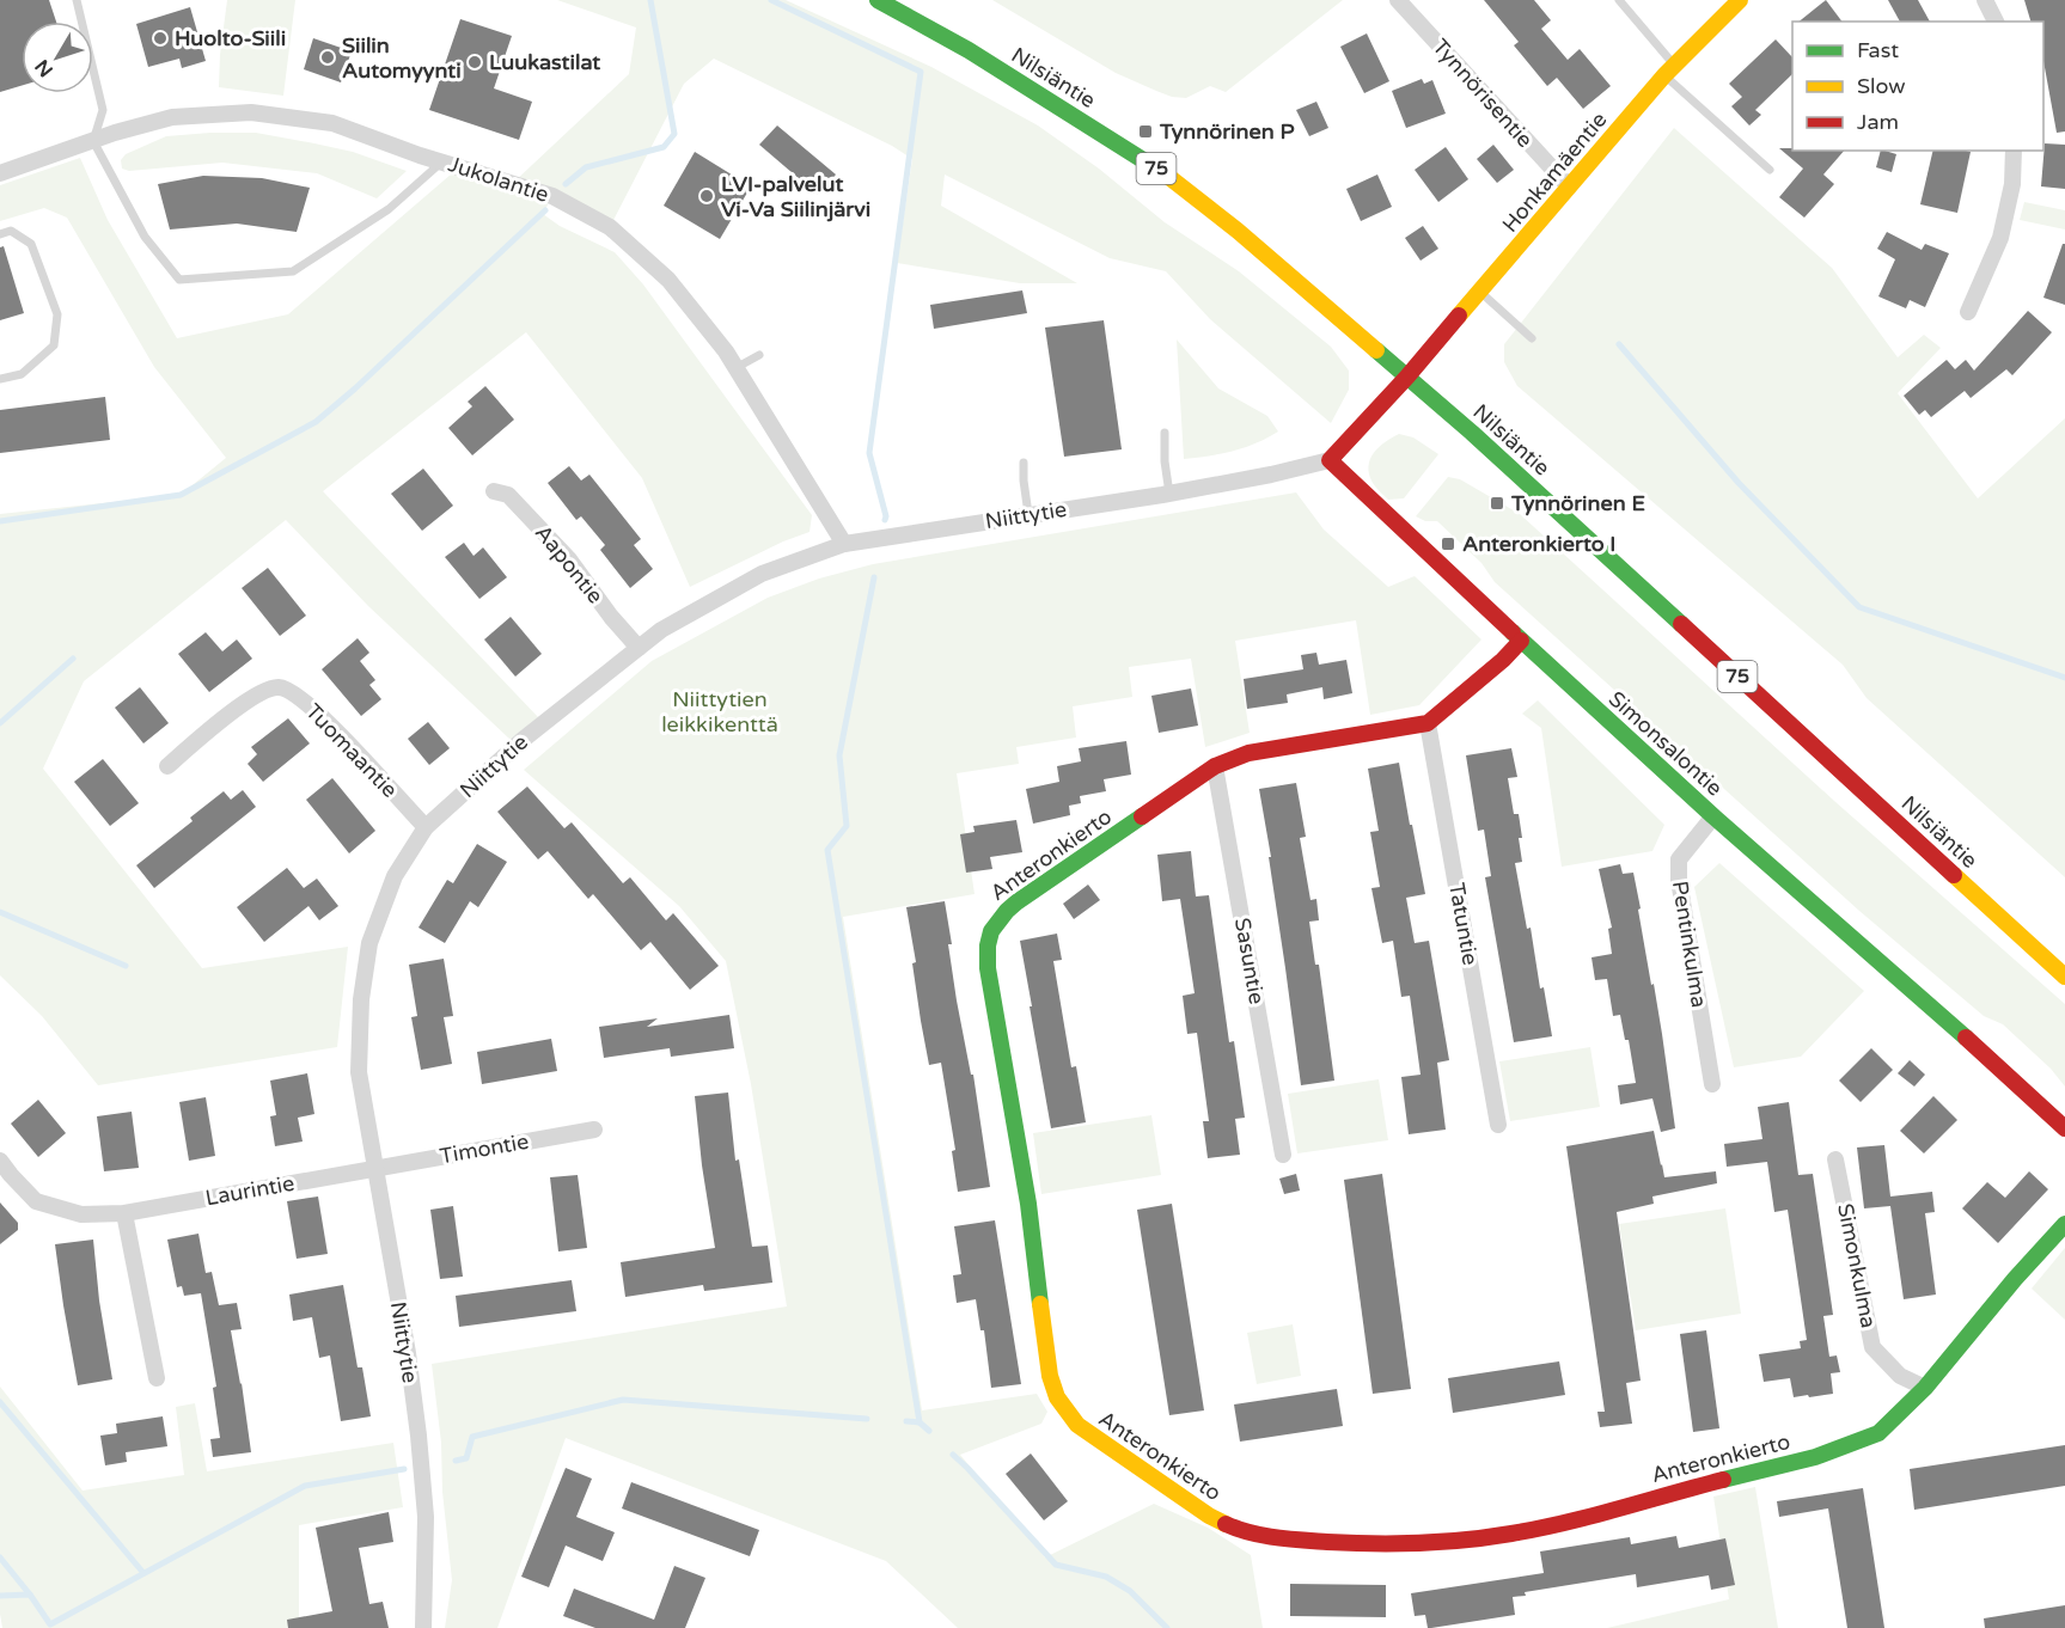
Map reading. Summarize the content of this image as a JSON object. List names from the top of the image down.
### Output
{
  "streets": {
    "street": [
      "Nilsiäntie",
      "Tynnörisentie",
      "75",
      "Honkamäentie",
      "Jukolantie",
      "Niittytie",
      "Aapontie",
      "Simonsalontie",
      "Tuomaantie",
      "Anteronkierto",
      "Tatuntie",
      "Pentinkulma",
      "Sasuntie",
      "Timontie",
      "Laurintie",
      "Simonkulma"
    ]
  },
  "crossings": [
    ["Nilsiäntie", "Honkamäentie"],
    ["Tynnörisentie", "Honkamäentie"],
    ["Jukolantie", "Niittytie"],
    ["Niittytie", "Aapontie"],
    ["Niittytie", "Simonsalontie"],
    ["Niittytie", "Tuomaantie"],
    ["Niittytie", "Timontie"],
    ["Niittytie", "Laurintie"],
    ["Simonsalontie", "Pentinkulma"],
    ["Anteronkierto", "Tatuntie"],
    ["Anteronkierto", "Sasuntie"],
    ["Anteronkierto", "Simonkulma"],
    ["Timontie", "Laurintie"]
  ],
  "parks": ["Niittytien leikkikenttä"],
  "places": {
    "other": [
      "Huolto-Siili",
      "Siilin Automyynti",
      "Luukastilat",
      "LVI-palvelut Vi-Va Siilinjärvi"
    ],
    "transit": ["Tynnörinen P", "Tynnörinen E", "Anteronkierto I"]
  },
  "legend": ["Fast", "Slow", "Jam"],
  "north": "bottom left"
}
